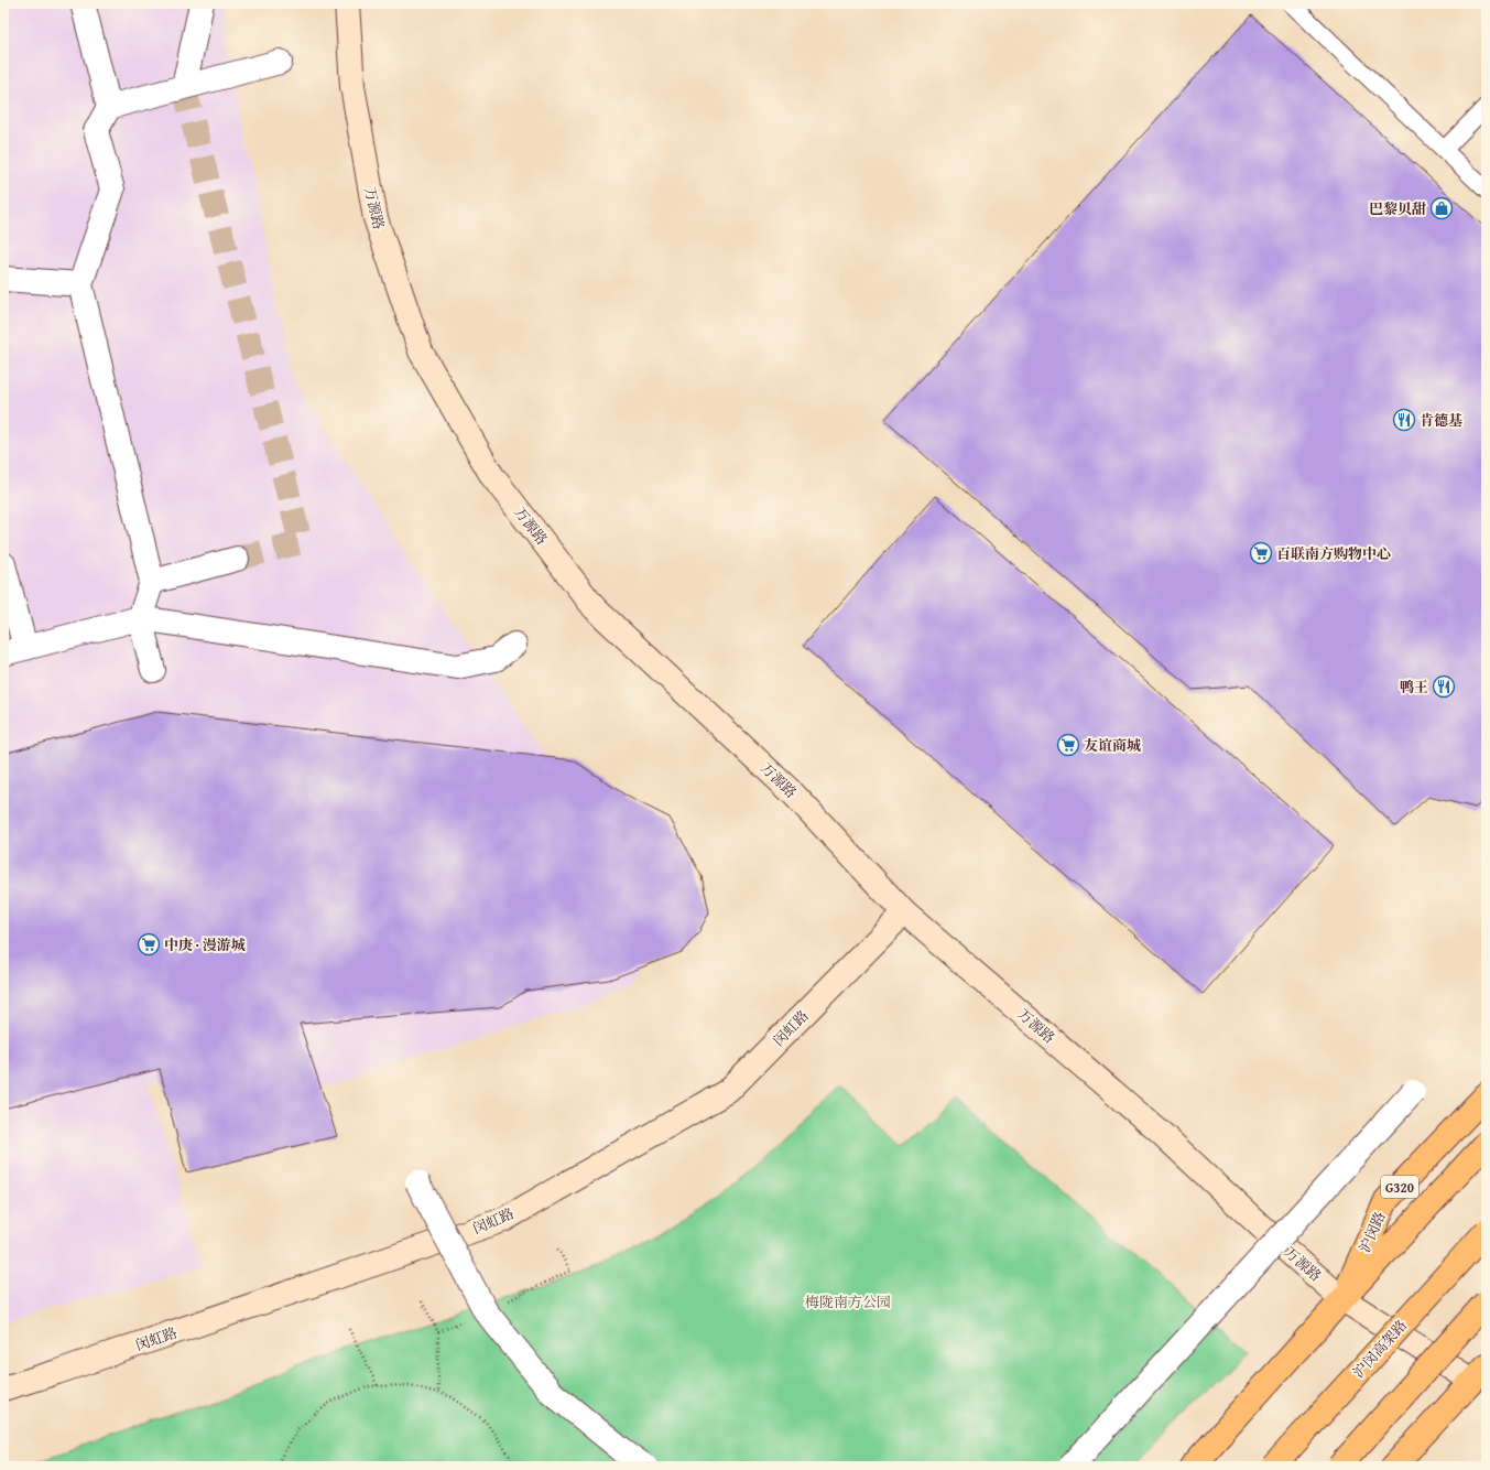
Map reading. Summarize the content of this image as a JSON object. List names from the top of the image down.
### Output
{
  "streets": {
    "main road": [
      "万源路",
      "闵虹路",
      "G320",
      "沪闵路",
      "沪闵高架路"
    ]
  },
  "crossings": [
    ["万源路", "闵虹路"],
    ["万源路", "沪闵路"]
  ],
  "parks": ["梅陇南方公园"],
  "places": {
    "shop": ["巴黎贝甜"],
    "restaurant": ["肯德基", "鸭王"],
    "supermarket": ["百联南方购物中心", "友谊商城", "中庚 · 漫游城"]
  }
}
